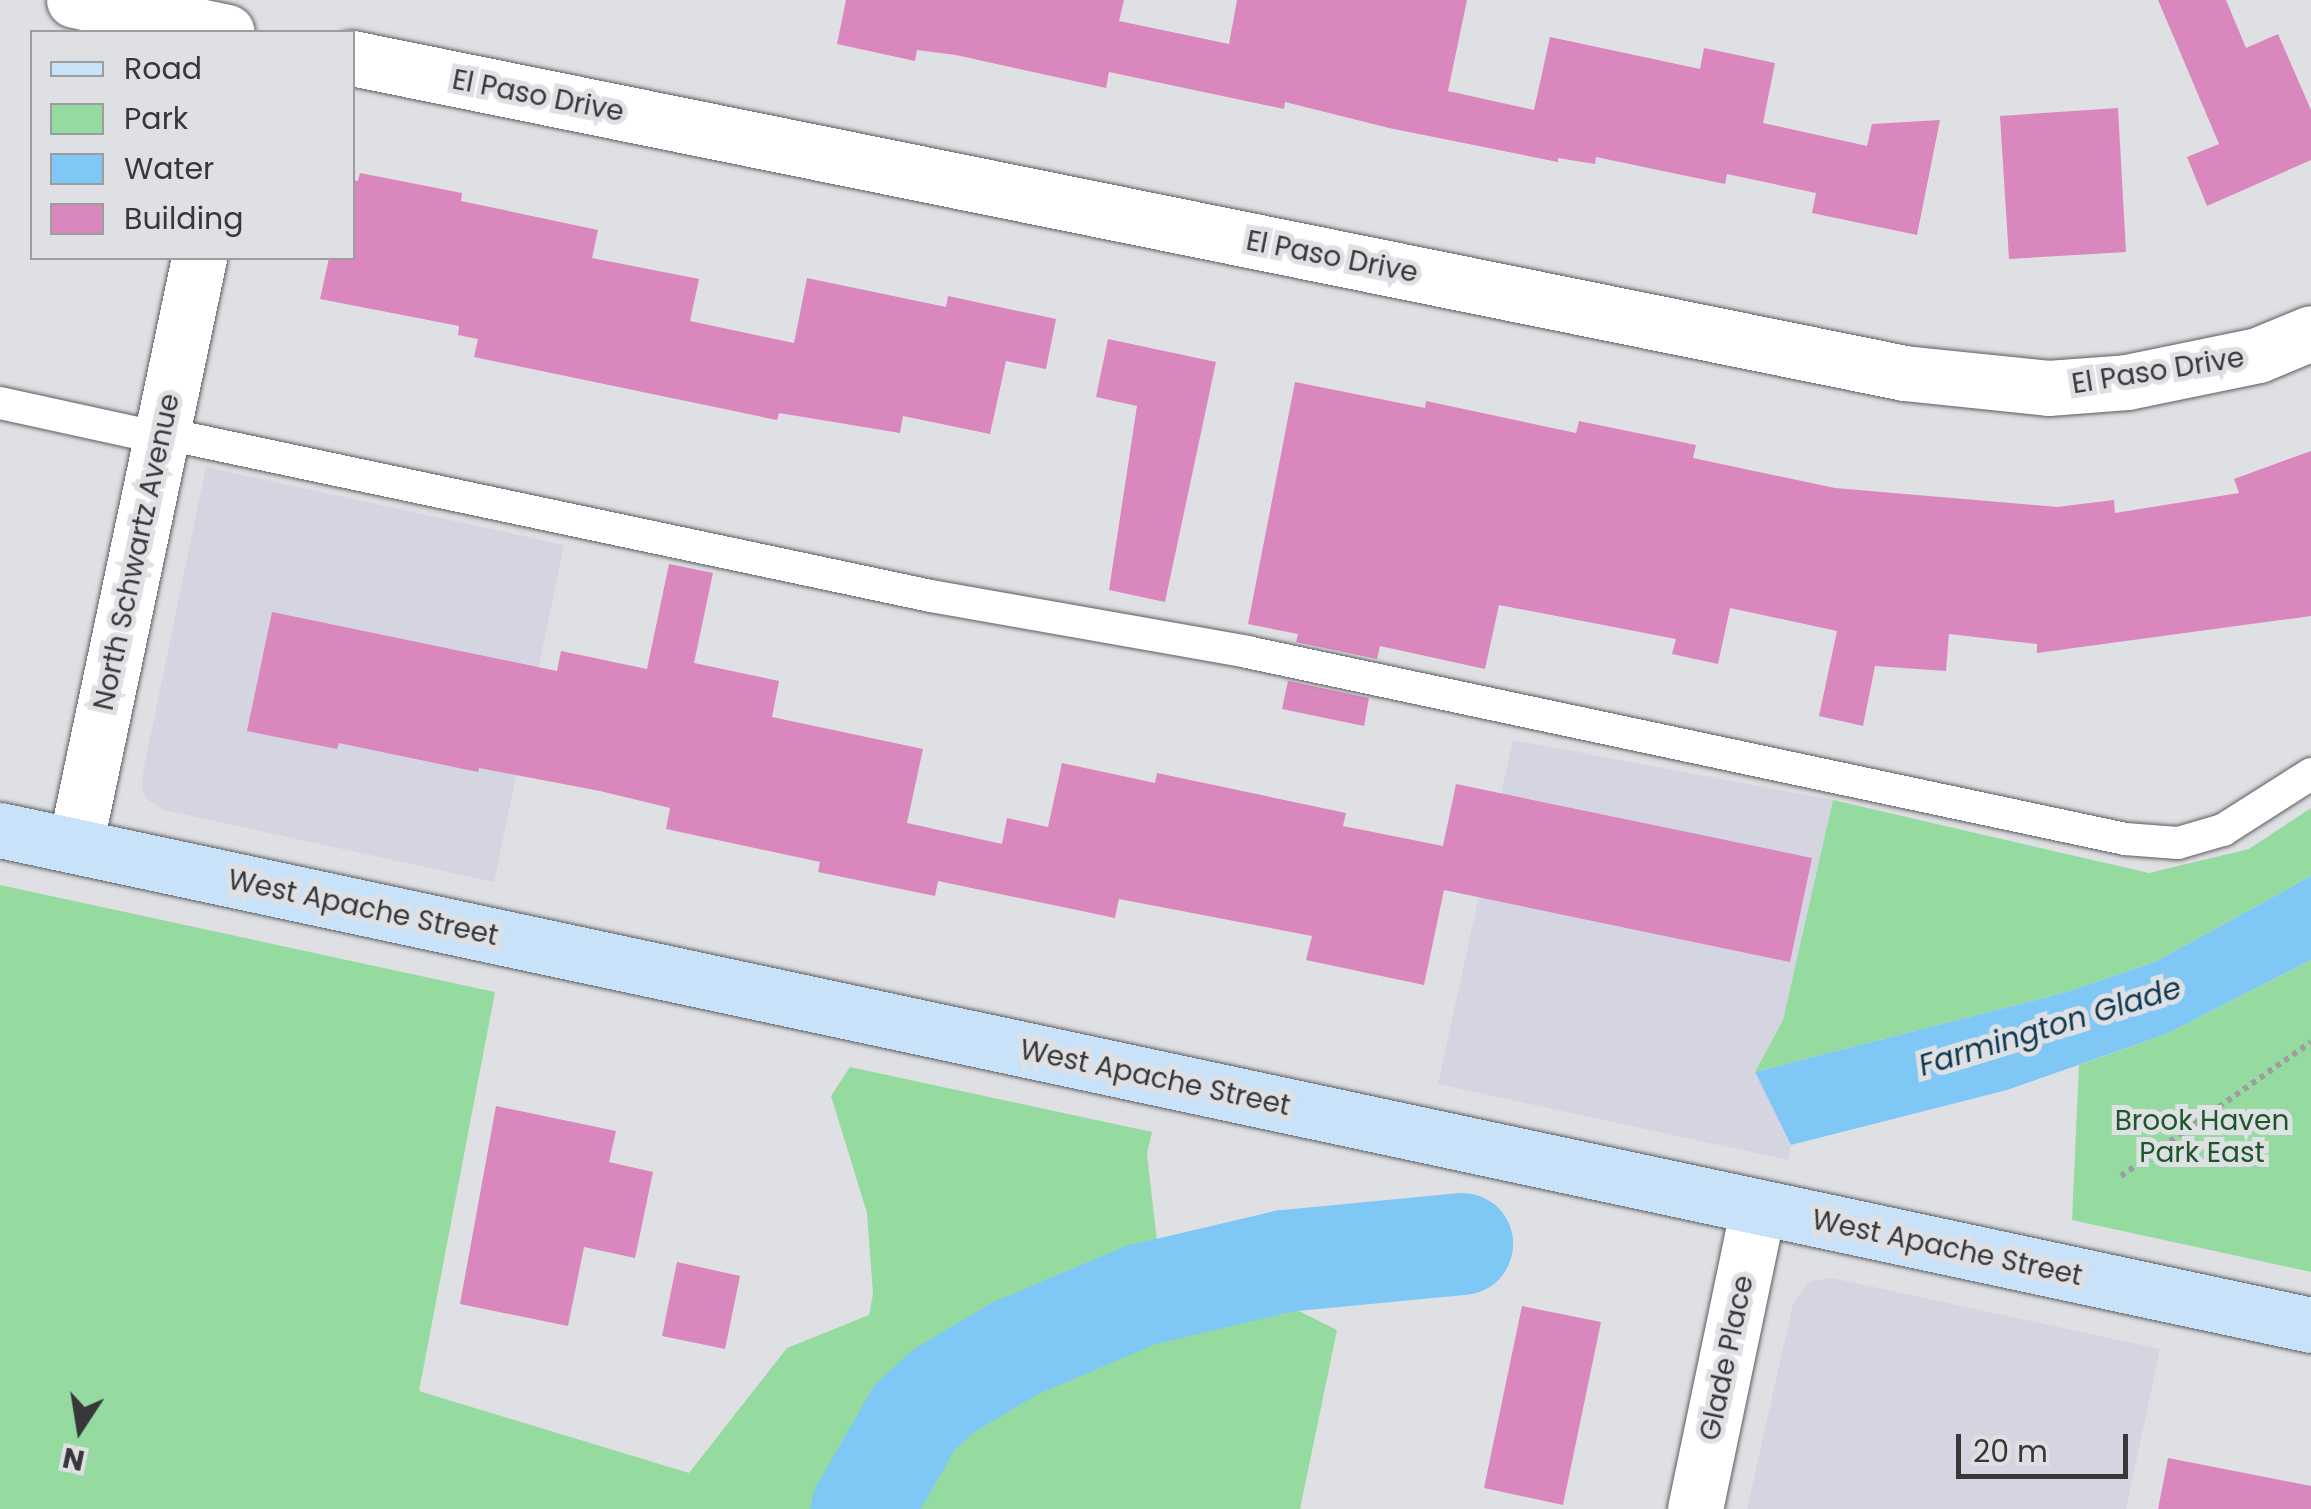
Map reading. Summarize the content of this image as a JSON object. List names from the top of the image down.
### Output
{
  "streets": {
    "main road": ["West Apache Street"],
    "street": ["El Paso Drive", "North Schwartz Avenue", "Glade Place"]
  },
  "crossings": [
    ["North Schwartz Avenue", "West Apache Street"],
    ["West Apache Street", "Glade Place"]
  ],
  "water": ["Farmington Glade"],
  "parks": ["Brook Haven Park East"],
  "legend": [
    "Road",
    "Park",
    "Water",
    "Building"
  ],
  "scale_bar": "20 m",
  "north": "bottom"
}
